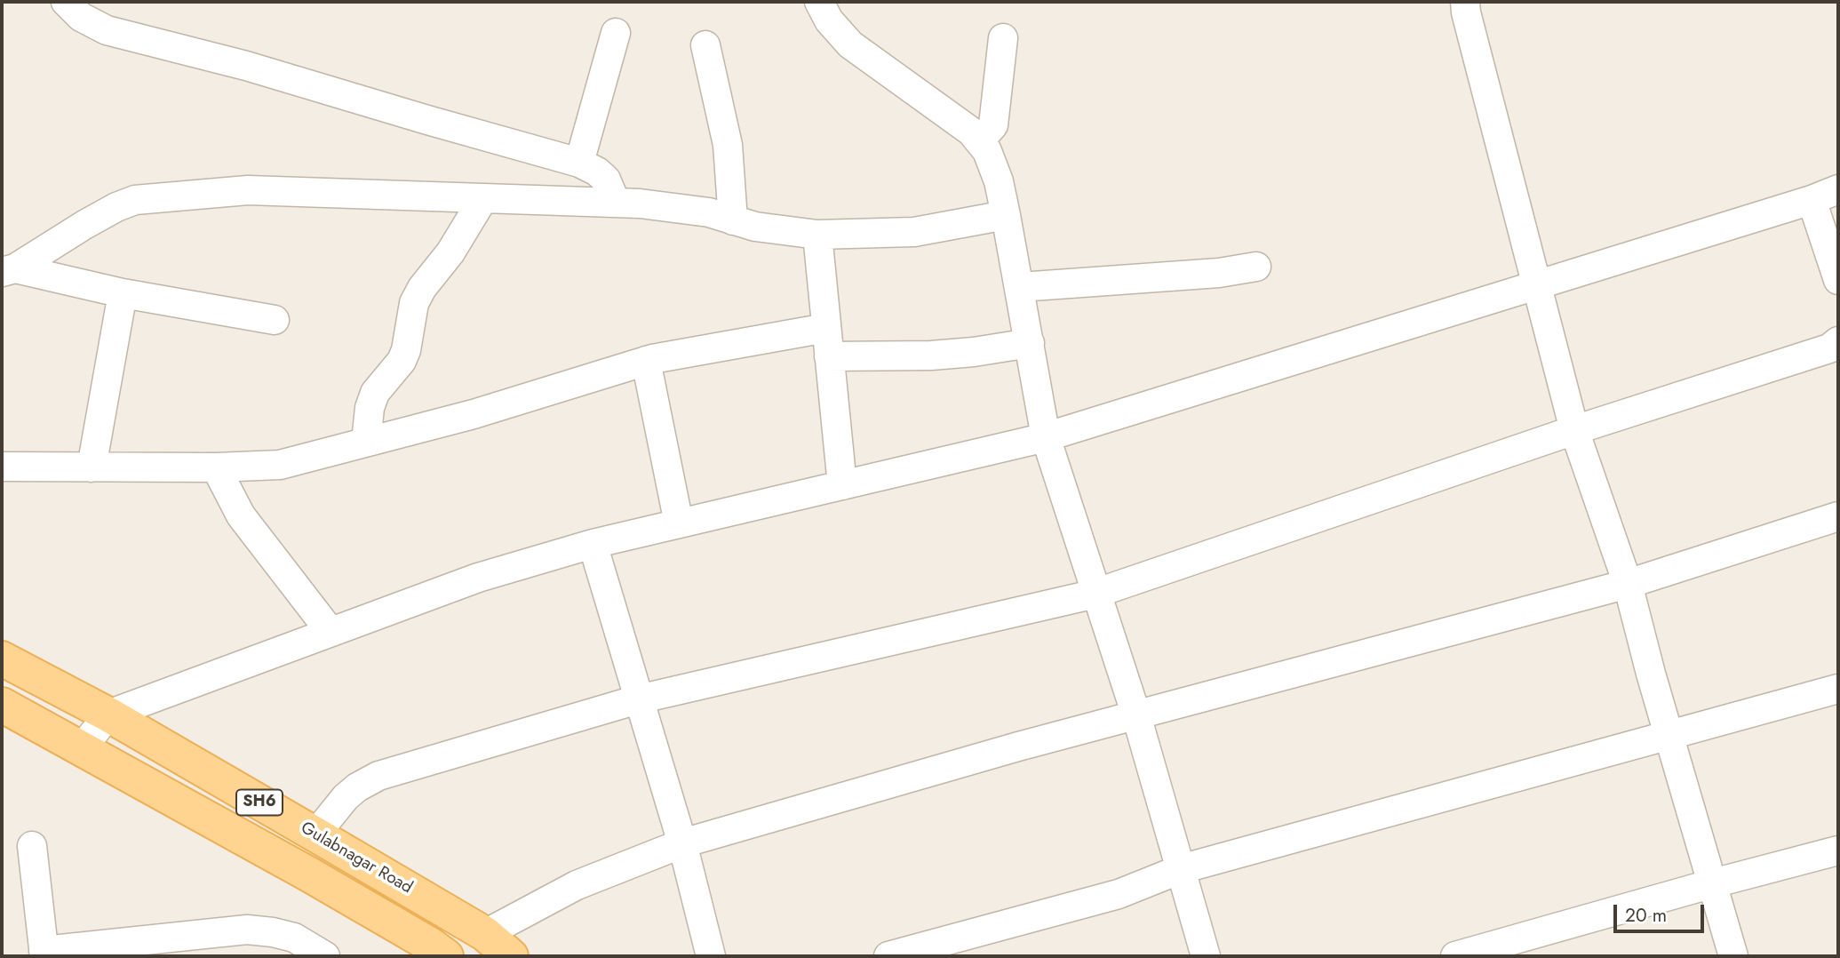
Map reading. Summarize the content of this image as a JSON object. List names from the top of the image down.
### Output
{
  "streets": {
    "main road": ["SH6", "Gulabnagar Road"]
  },
  "scale_bar": "20 m"
}
